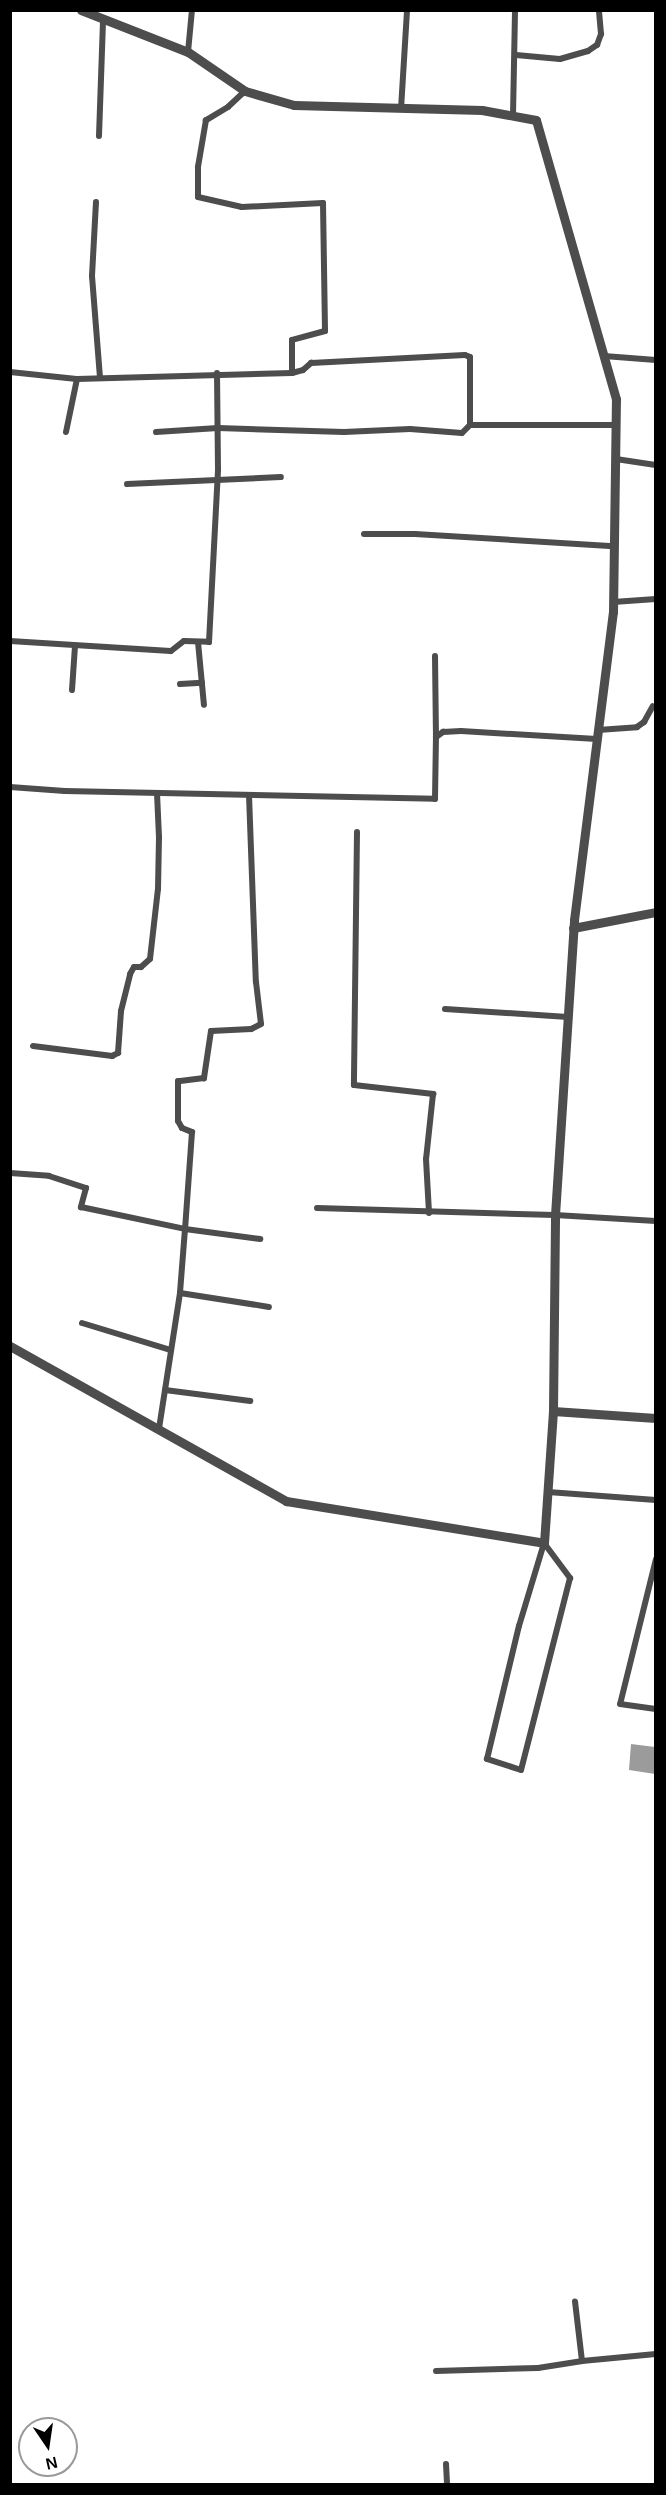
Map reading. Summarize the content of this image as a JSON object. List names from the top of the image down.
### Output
{
  "north": "bottom"
}
